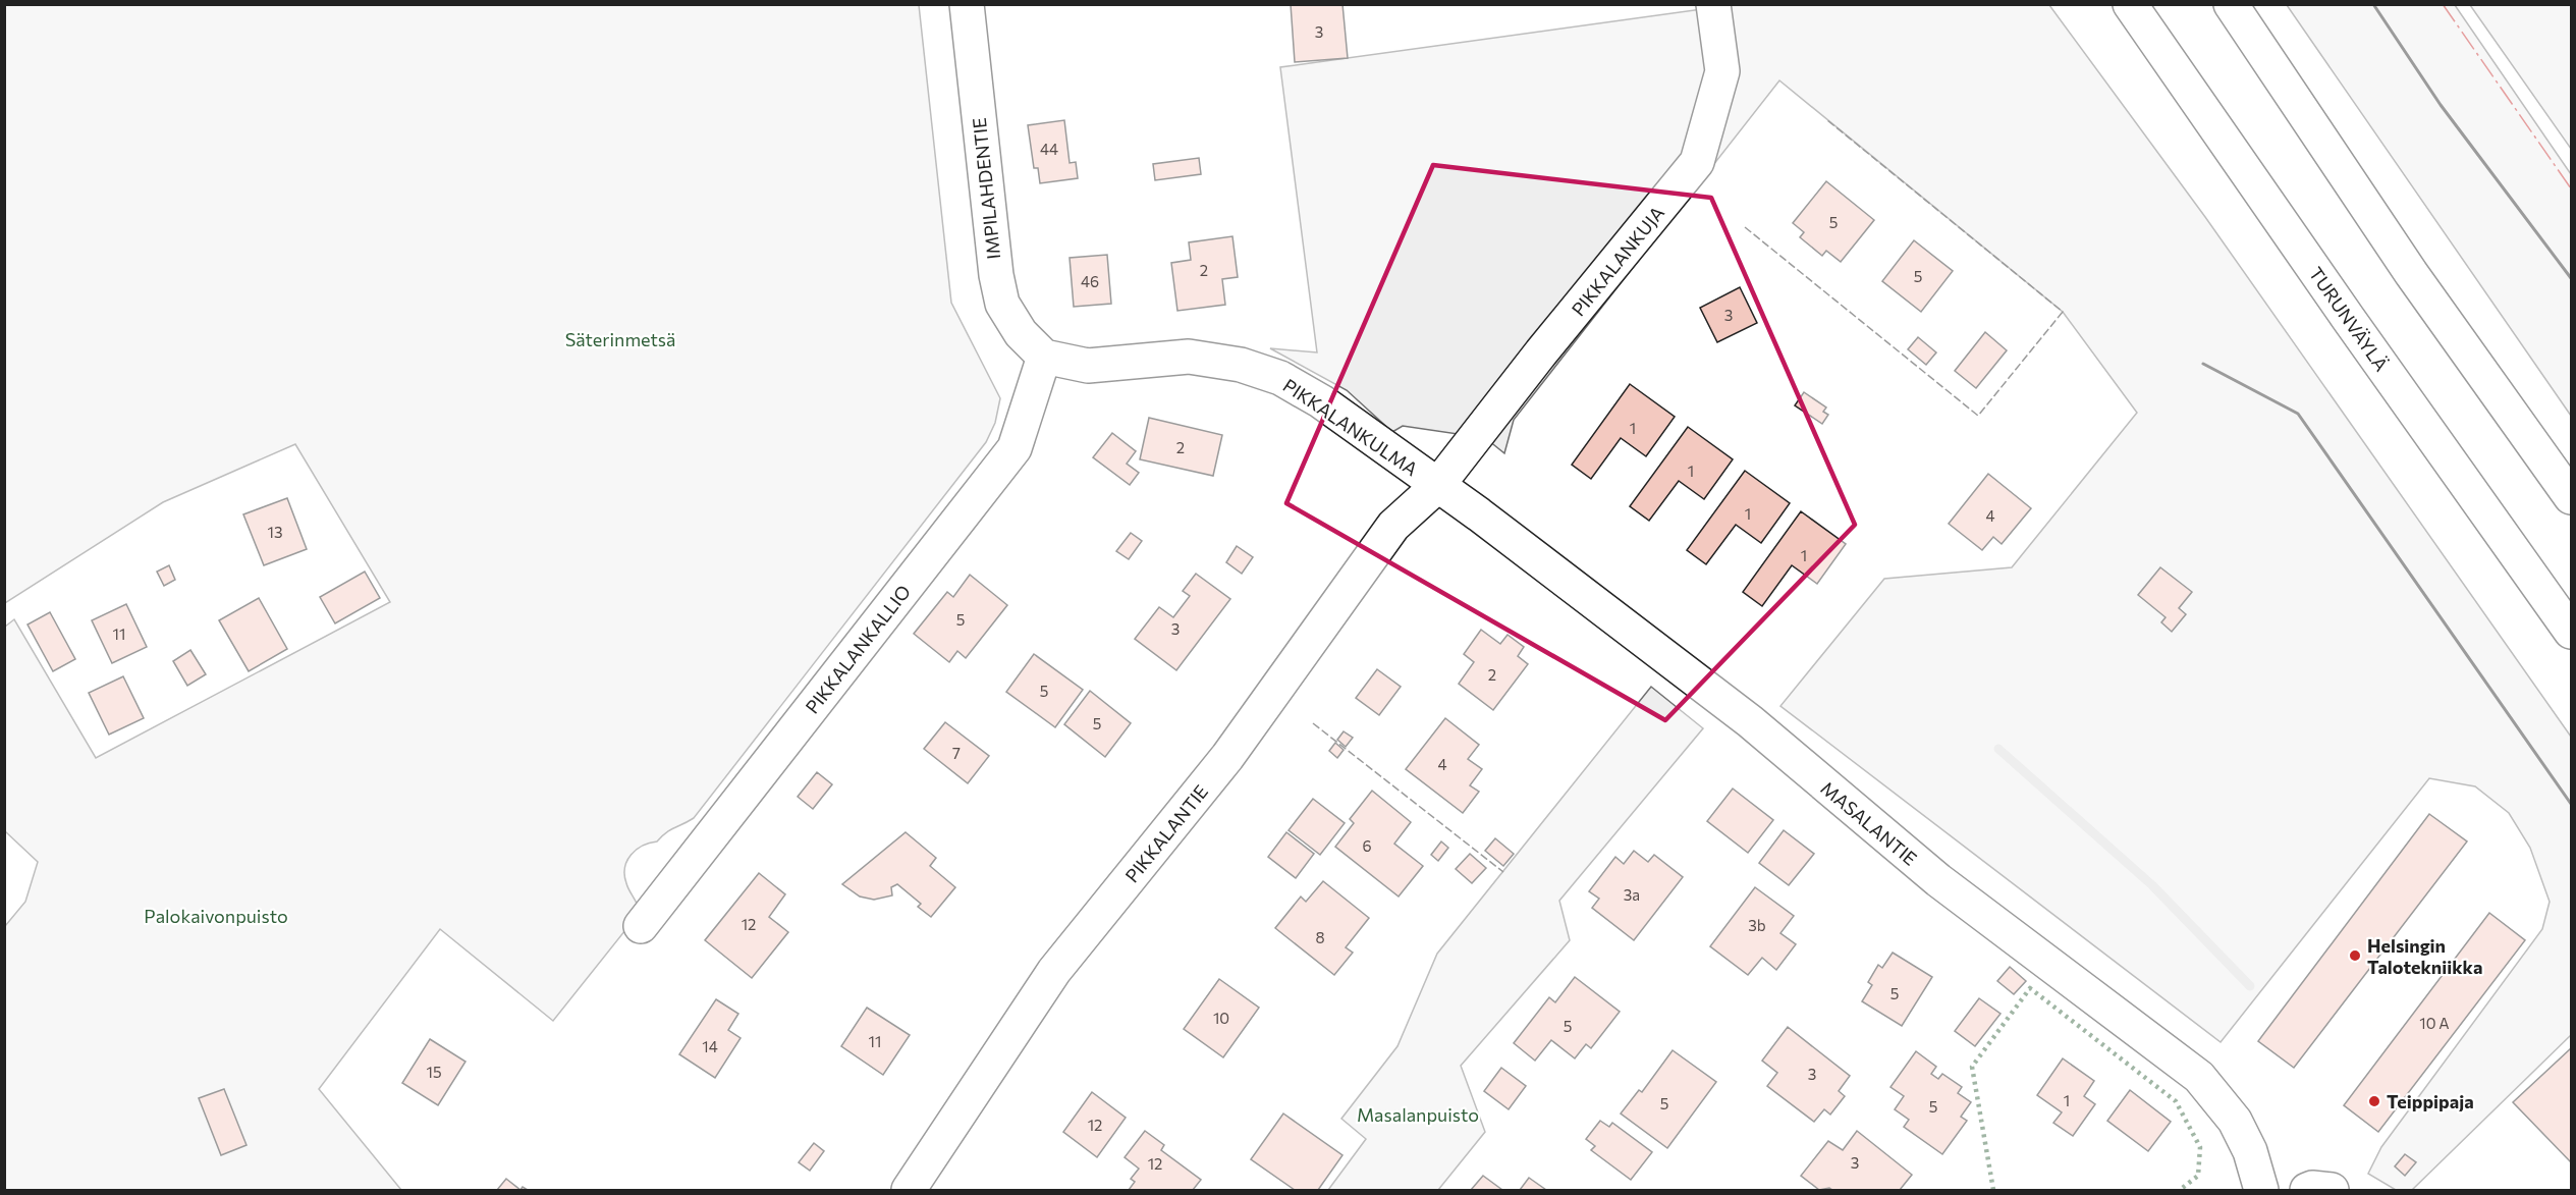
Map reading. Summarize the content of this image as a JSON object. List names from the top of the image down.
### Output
{
  "streets": {
    "main road": [
      "IMPILAHDENTIE",
      "PIKKALANKUJA",
      "TURUNVÄYLÄ",
      "PIKKALANKULMA",
      "PIKKALANKALLIO",
      "MASALANTIE",
      "PIKKALANTIE"
    ]
  },
  "crossings": [
    ["IMPILAHDENTIE", "PIKKALANKULMA"],
    ["IMPILAHDENTIE", "PIKKALANKALLIO"],
    ["PIKKALANKUJA", "PIKKALANKULMA"],
    ["PIKKALANKUJA", "MASALANTIE"],
    ["PIKKALANKUJA", "PIKKALANTIE"],
    ["PIKKALANKULMA", "PIKKALANKALLIO"],
    ["PIKKALANKULMA", "MASALANTIE"],
    ["PIKKALANKULMA", "PIKKALANTIE"],
    ["MASALANTIE", "PIKKALANTIE"]
  ],
  "parks": ["Säterinmetsä", "Palokaivonpuisto", "Masalanpuisto"],
  "places": ["Helsingin Talotekniikka", "Teippipaja"],
  "house_numbers": [
    "3",
    "44",
    "5",
    "2",
    "5",
    "46",
    "3",
    "1",
    "2",
    "1",
    "1",
    "4",
    "13",
    "1",
    "5",
    "3",
    "11",
    "2",
    "5",
    "5",
    "7",
    "4",
    "6",
    "3a",
    "12",
    "3b",
    "8",
    "5",
    "10",
    "10 A",
    "5",
    "11",
    "14",
    "15",
    "3",
    "1",
    "5",
    "5",
    "12",
    "3",
    "12"
  ]
}
